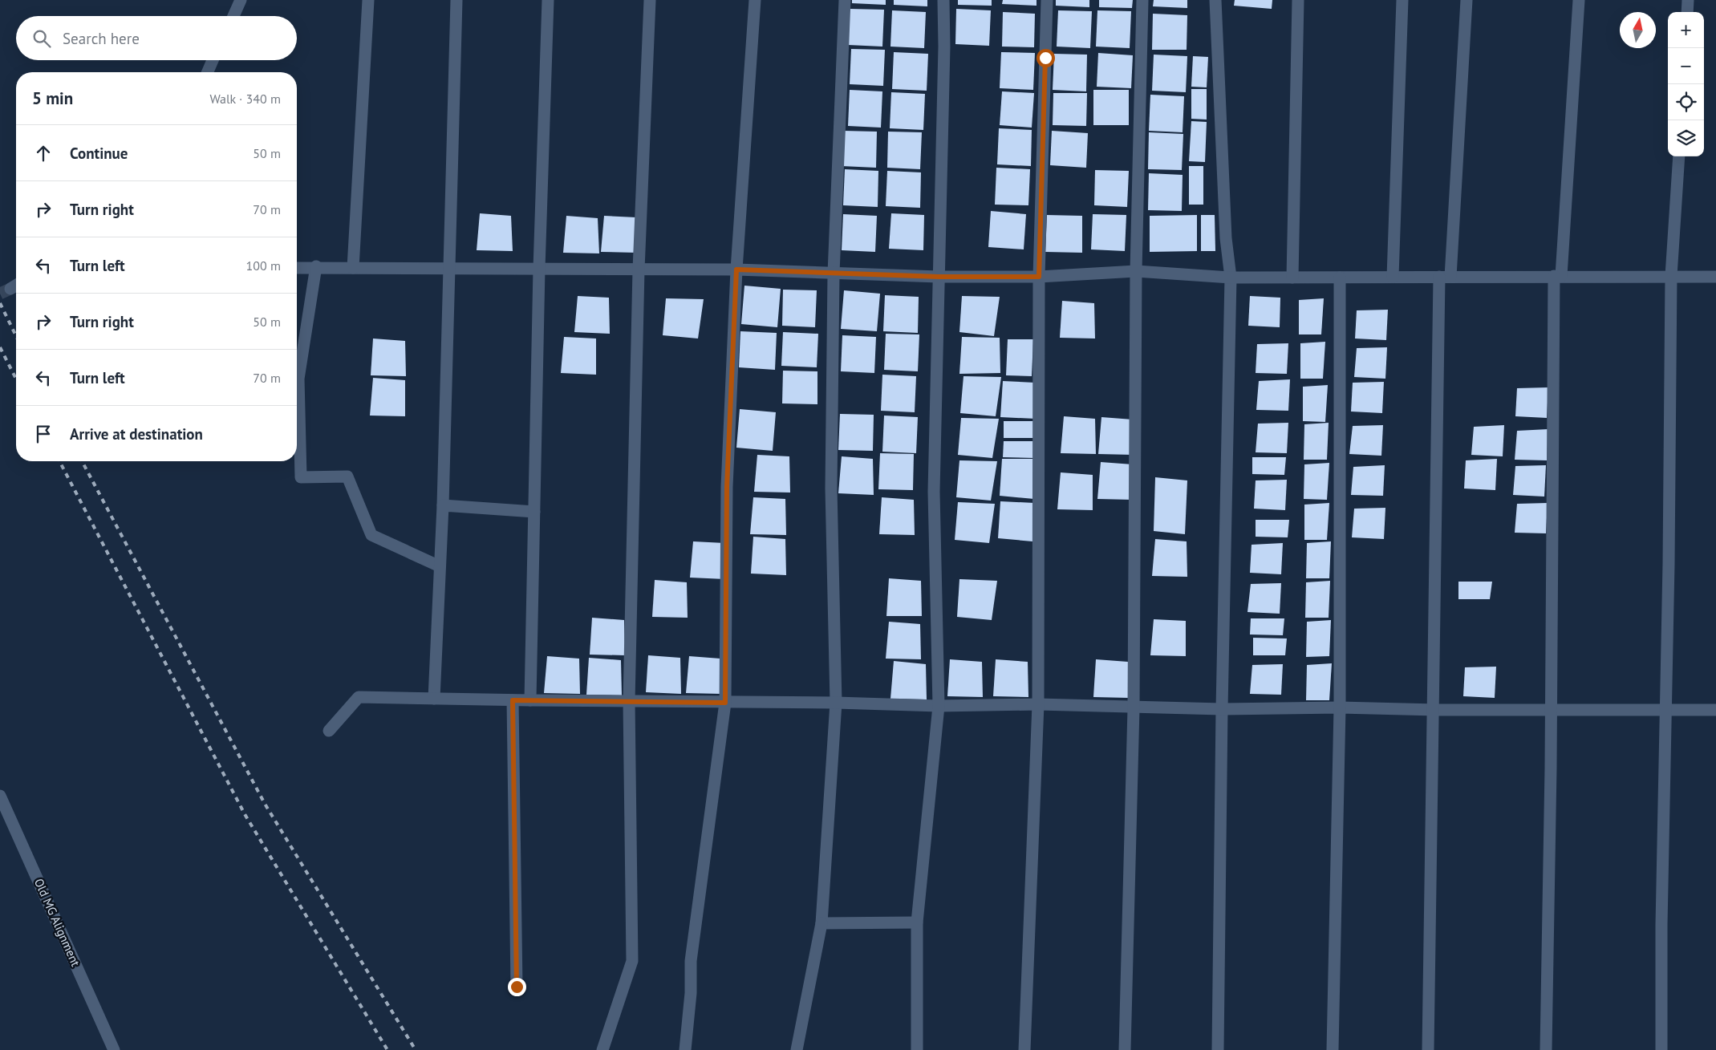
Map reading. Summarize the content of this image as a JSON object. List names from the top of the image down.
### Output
{
  "streets": {
    "street": ["Old MG Alignment"]
  },
  "north": "top",
  "page": {
    "map_buttons": ["+", "−"],
    "search": "Search here",
    "heading": ["5 min", "Walk · 340 m"],
    "list": [
      ["Continue", "50 m"],
      ["Turn right", "70 m"],
      ["Turn left", "100 m"],
      ["Turn right", "50 m"],
      ["Turn left", "70 m"],
      "Arrive at destination"
    ]
  }
}
